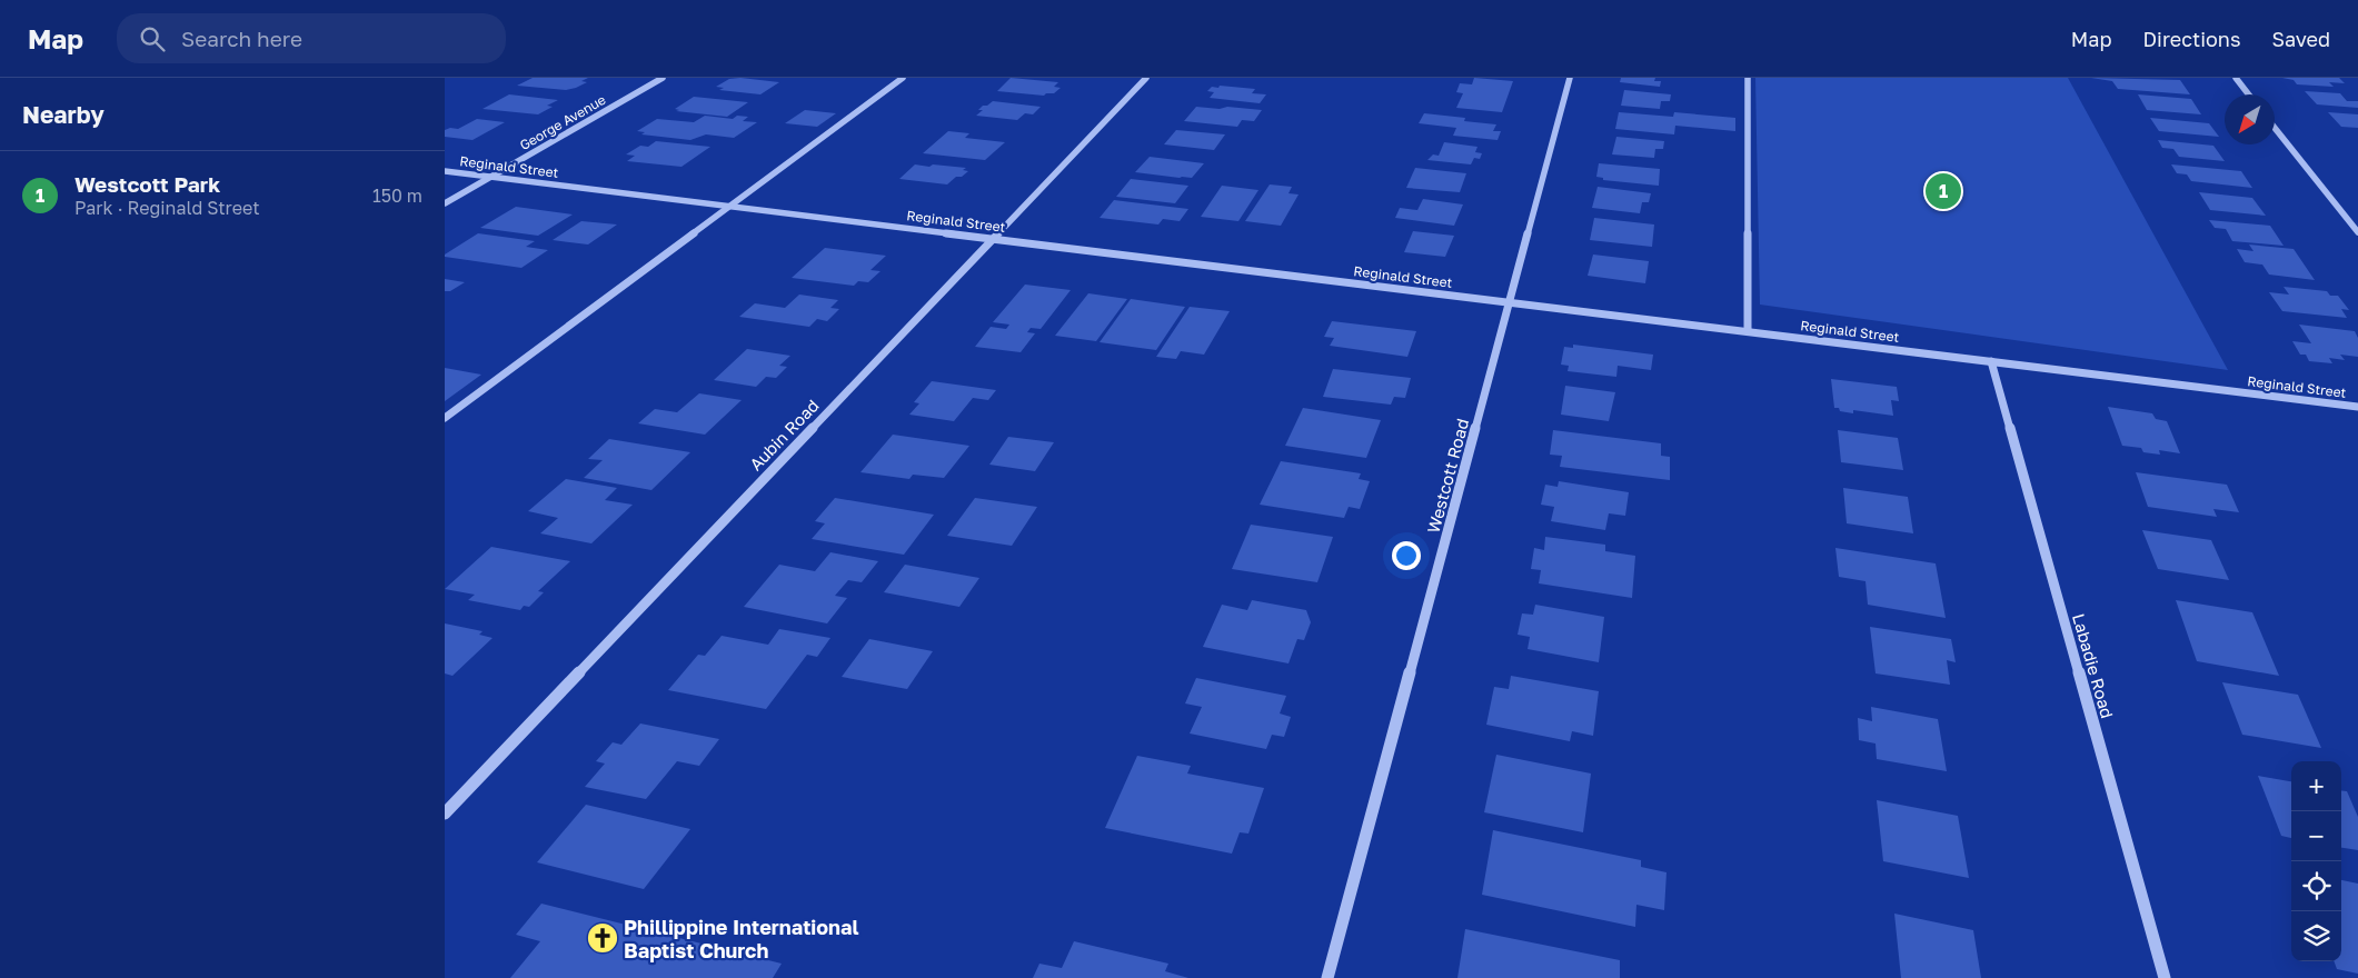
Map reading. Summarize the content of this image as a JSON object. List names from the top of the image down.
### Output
{
  "streets": {
    "street": [
      "George Avenue",
      "Reginald Street",
      "Aubin Road",
      "Westcott Road",
      "Labadie Road"
    ]
  },
  "crossings": [
    ["George Avenue", "Reginald Street"],
    ["Reginald Street", "Aubin Road"],
    ["Reginald Street", "Westcott Road"],
    ["Reginald Street", "Labadie Road"]
  ],
  "places": {
    "church": ["Phillippine International Baptist Church"]
  },
  "north": "bottom left",
  "page": {
    "header": "Map",
    "search": "Search here",
    "nav": ["Map", "Directions", "Saved"],
    "heading": "Nearby",
    "list": [
      {
        "mark": "1",
        "name": "Westcott Park",
        "note": "Park · Reginald Street",
        "value": "150 m"
      }
    ],
    "pins": "1",
    "map_buttons": ["+", "−"]
  }
}
